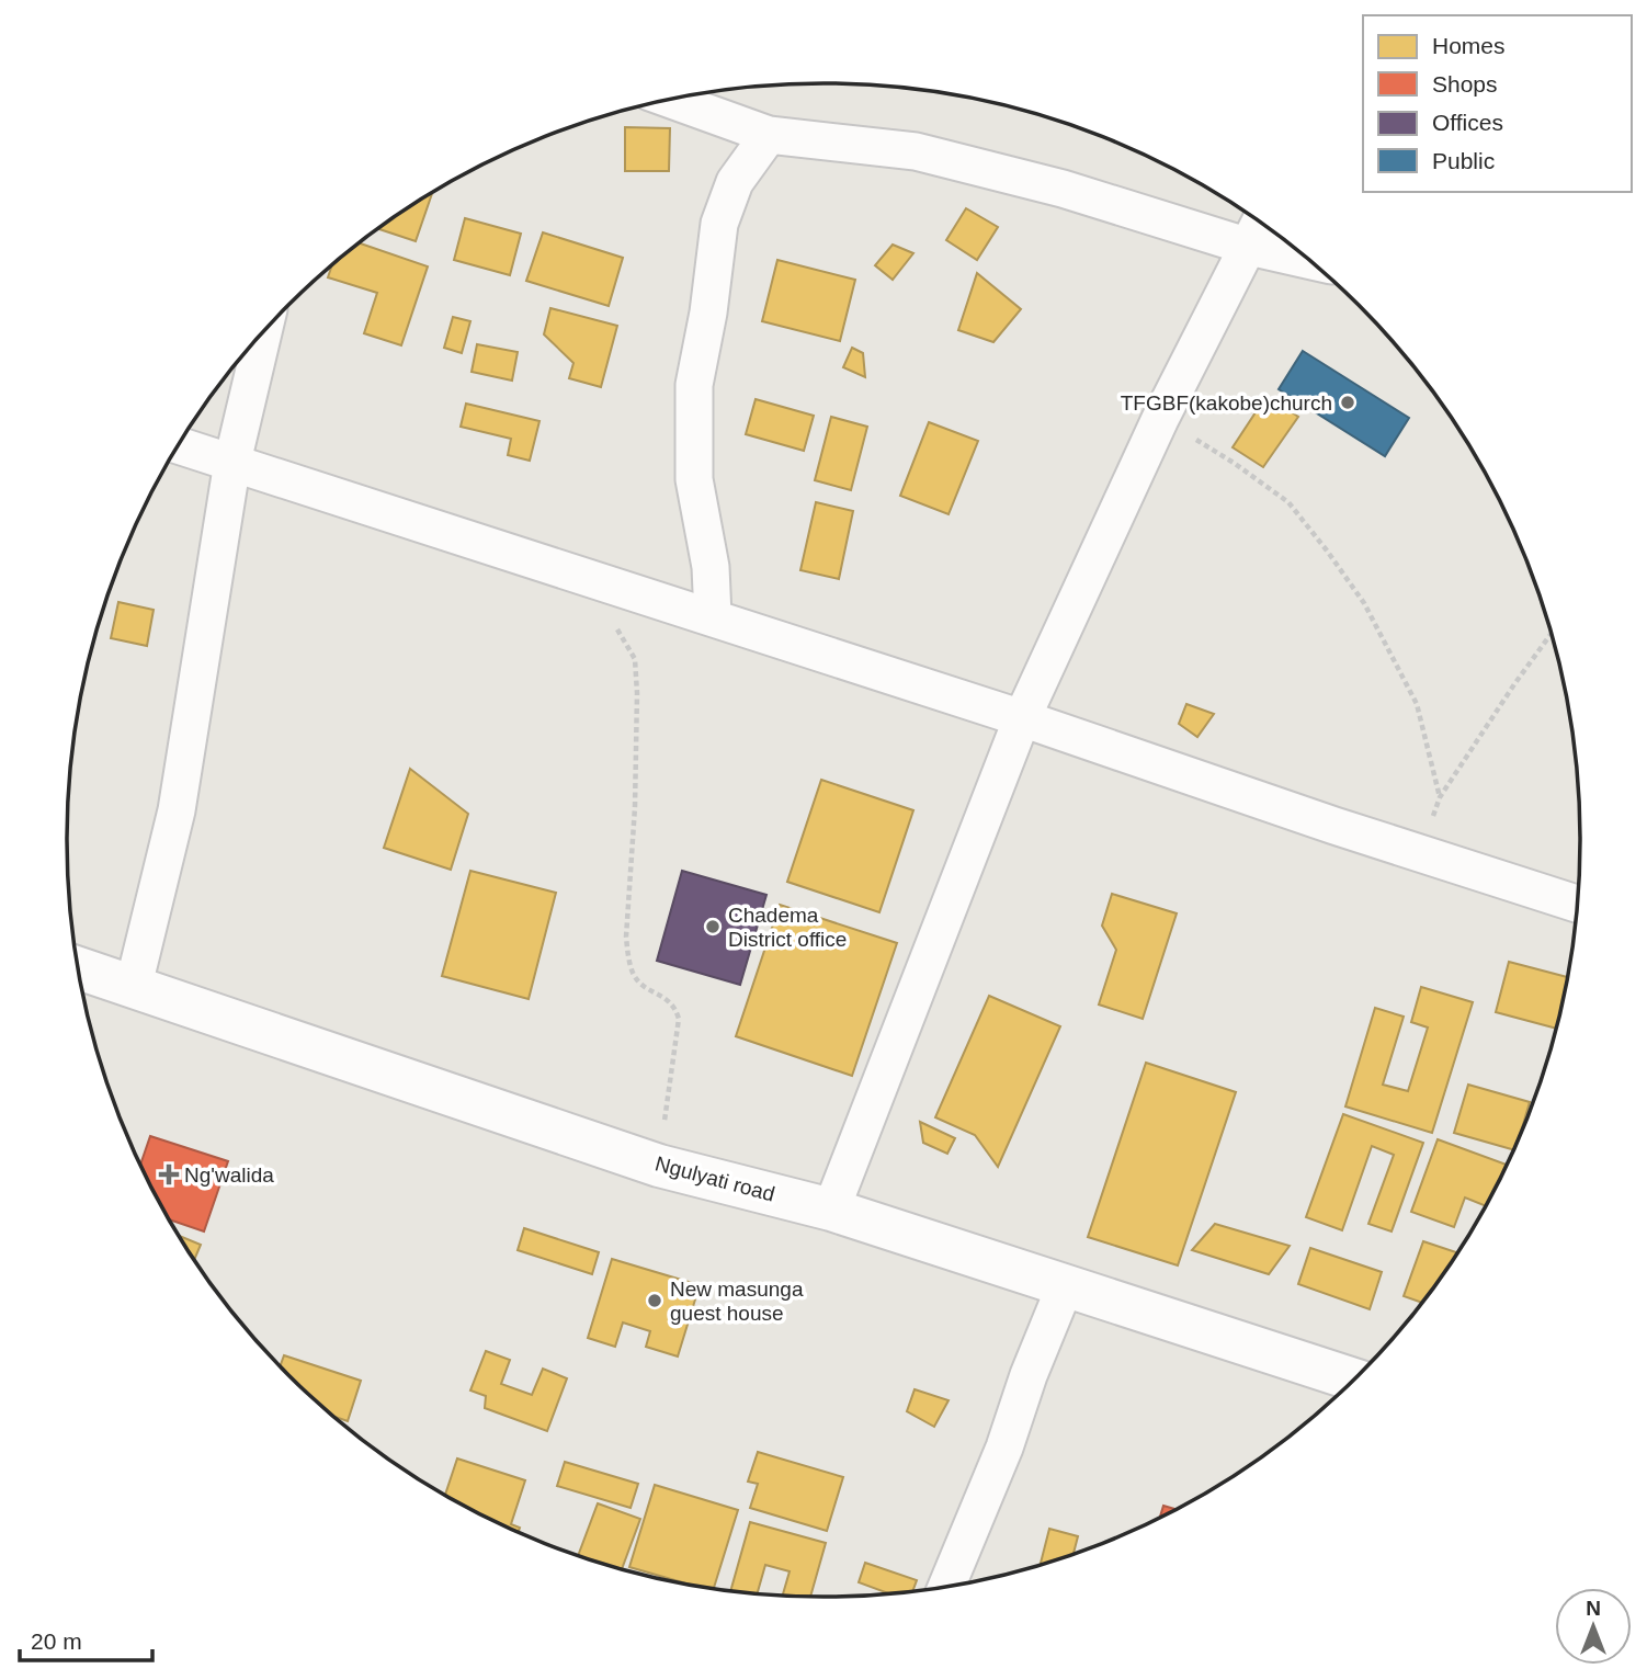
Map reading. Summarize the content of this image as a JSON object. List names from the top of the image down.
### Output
{
  "streets": {
    "main road": ["Ngulyati road"]
  },
  "places": {
    "other": ["TFGBF(kakobe)church", "Chadema District office", "New masunga guest house"],
    "health": ["Ng'walida"]
  },
  "legend": [
    "Homes",
    "Shops",
    "Offices",
    "Public"
  ],
  "scale_bar": "20 m",
  "north": "top"
}
